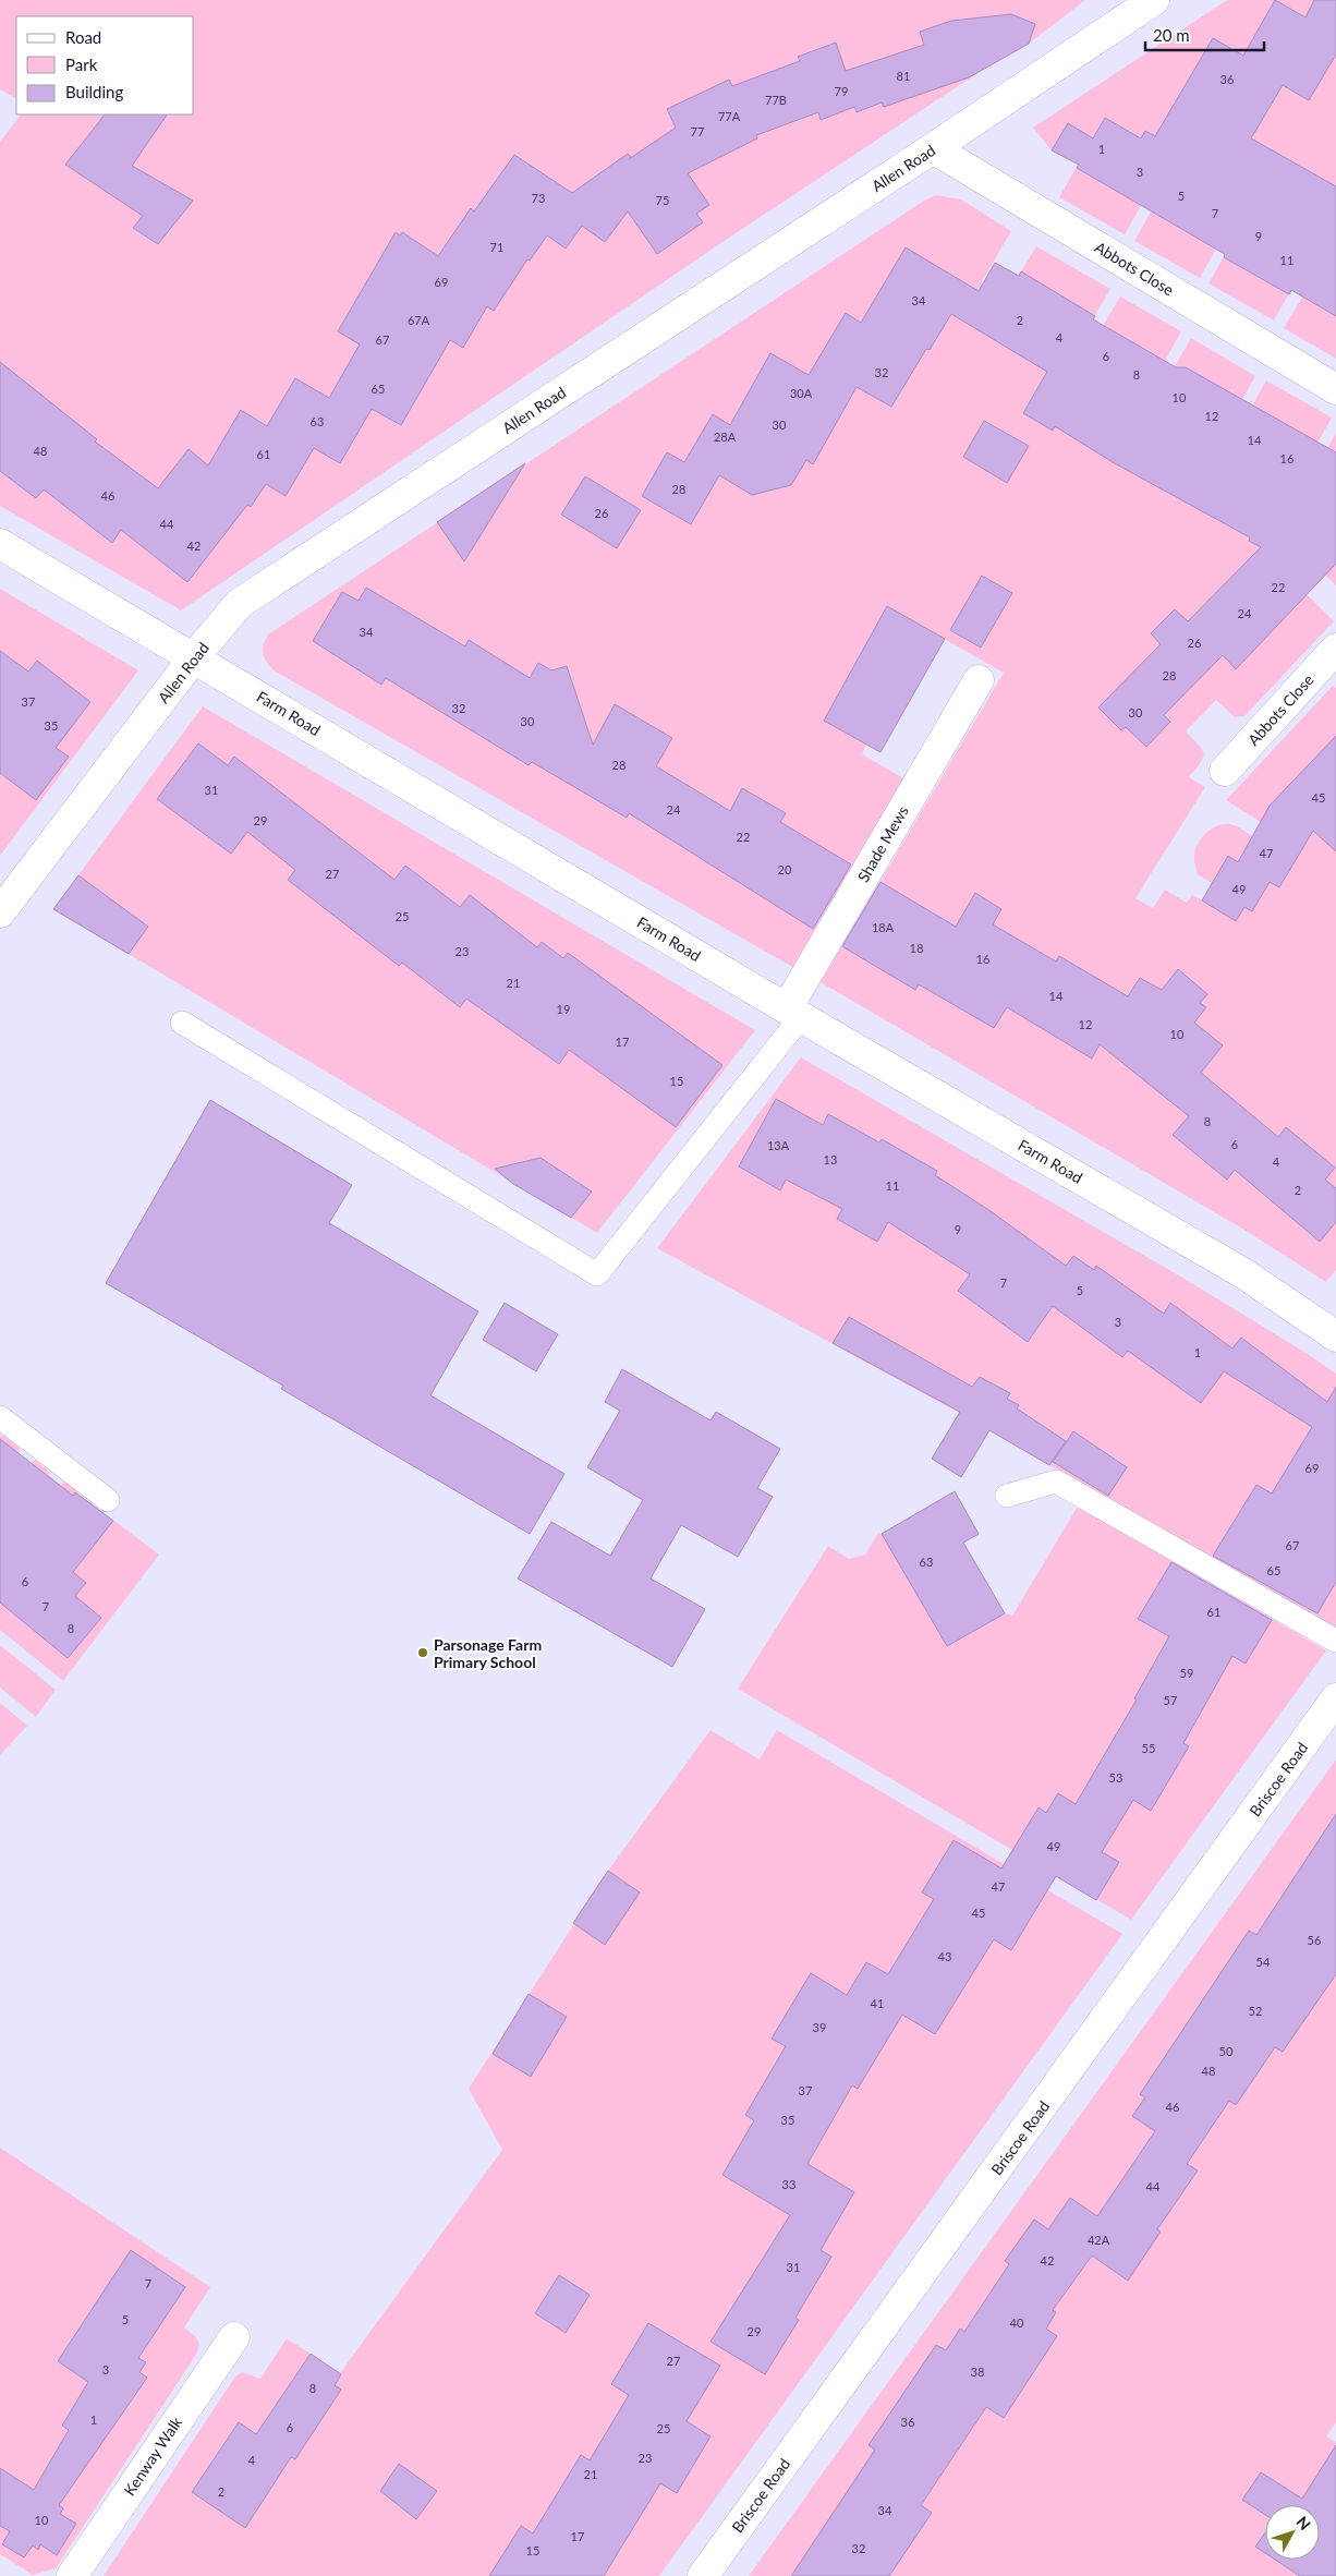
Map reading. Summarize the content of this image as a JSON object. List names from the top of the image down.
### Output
{
  "streets": {
    "street": [
      "Allen Road",
      "Abbots Close",
      "Farm Road",
      "Shade Mews",
      "Briscoe Road",
      "Kenway Walk"
    ]
  },
  "crossings": [
    ["Allen Road", "Abbots Close"],
    ["Allen Road", "Farm Road"],
    ["Farm Road", "Shade Mews"]
  ],
  "places": ["Parsonage Farm Primary School"],
  "house_numbers": [
    "81",
    "36",
    "79",
    "77B",
    "77A",
    "77",
    "1",
    "3",
    "5",
    "73",
    "75",
    "7",
    "9",
    "71",
    "11",
    "69",
    "34",
    "67A",
    "2",
    "4",
    "67",
    "6",
    "32",
    "8",
    "65",
    "30A",
    "10",
    "12",
    "63",
    "30",
    "28A",
    "14",
    "48",
    "61",
    "16",
    "28",
    "46",
    "26",
    "44",
    "42",
    "22",
    "24",
    "34",
    "26",
    "28",
    "37",
    "32",
    "30",
    "30",
    "35",
    "28",
    "31",
    "45",
    "24",
    "29",
    "22",
    "47",
    "20",
    "27",
    "49",
    "25",
    "18A",
    "18",
    "23",
    "16",
    "21",
    "14",
    "19",
    "12",
    "10",
    "17",
    "15",
    "8",
    "6",
    "13A",
    "13",
    "4",
    "11",
    "2",
    "9",
    "7",
    "5",
    "3",
    "1",
    "69",
    "67",
    "63",
    "65",
    "6",
    "7",
    "61",
    "8",
    "59",
    "57",
    "55",
    "53",
    "49",
    "47",
    "45",
    "56",
    "43",
    "54",
    "41",
    "52",
    "39",
    "50",
    "48",
    "37",
    "46",
    "35",
    "33",
    "44",
    "42A",
    "42",
    "31",
    "7",
    "5",
    "40",
    "29",
    "27",
    "3",
    "38",
    "8",
    "1",
    "36",
    "6",
    "25",
    "23",
    "4",
    "21",
    "2",
    "34",
    "10",
    "17",
    "32",
    "15"
  ],
  "legend": ["Road", "Park", "Building"],
  "scale_bar": "20 m",
  "north": "top right"
}
